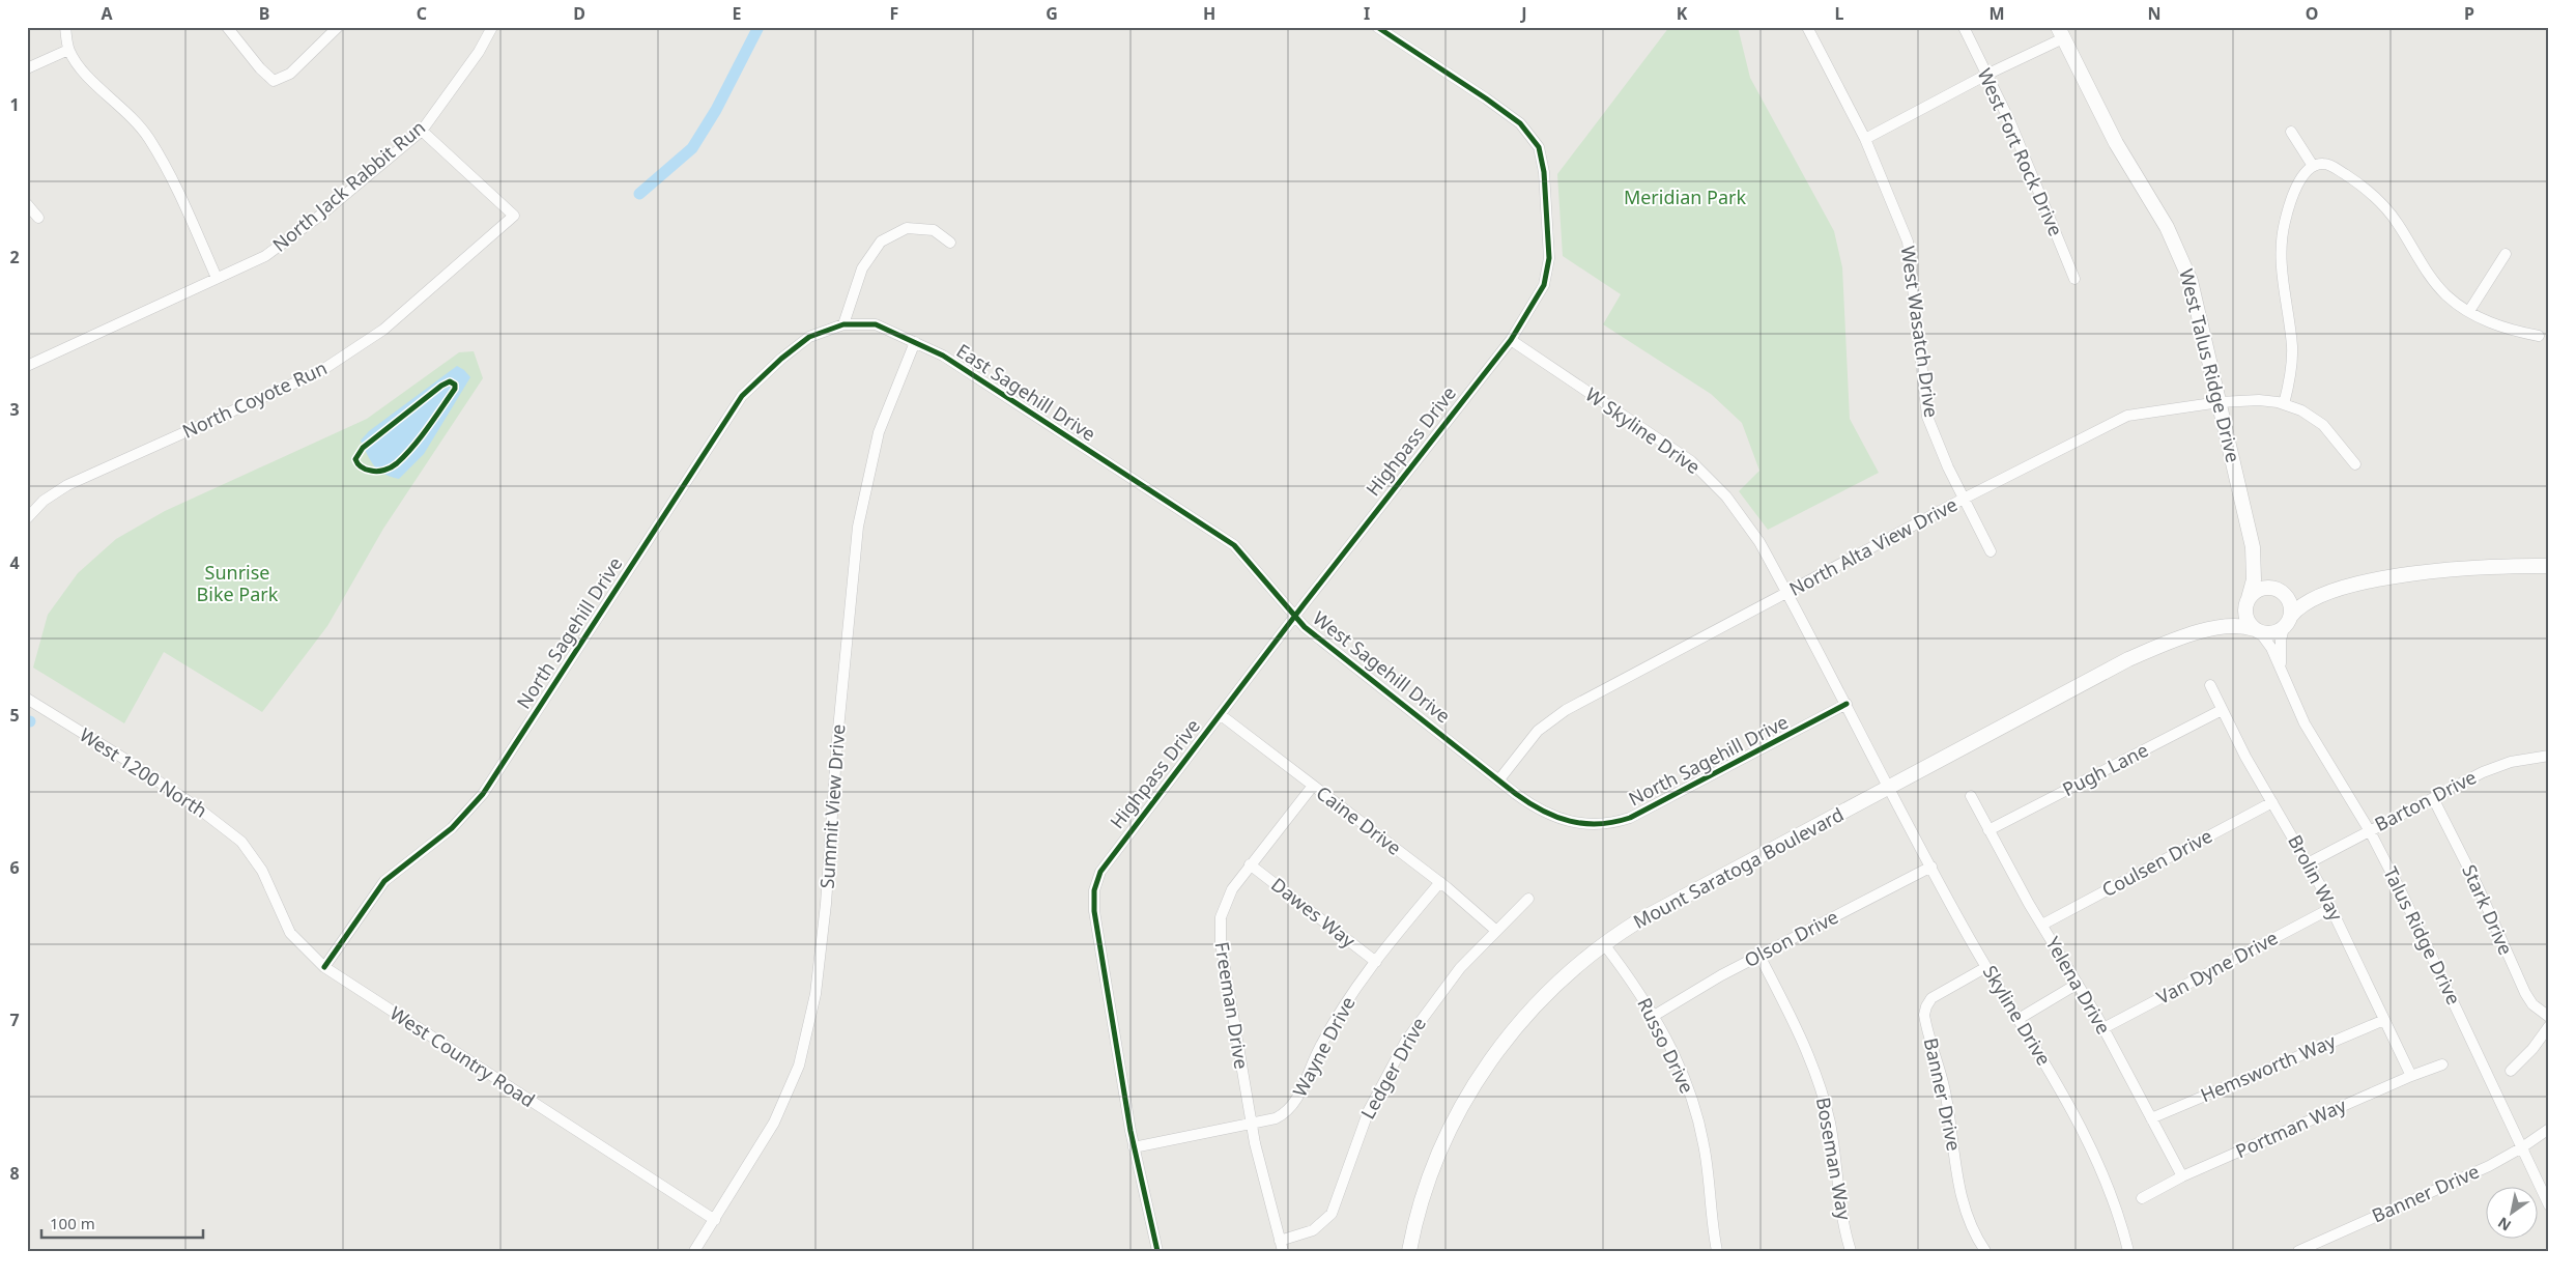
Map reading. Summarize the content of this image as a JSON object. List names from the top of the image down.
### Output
{
  "streets": {
    "street": [
      "West Fort Rock Drive",
      "North Jack Rabbit Run",
      "West Wasatch Drive",
      "West Talus Ridge Drive",
      "East Sagehill Drive",
      "North Coyote Run",
      "W Skyline Drive",
      "Highpass Drive",
      "North Alta View Drive",
      "North Sagehill Drive",
      "West Sagehill Drive",
      "Pugh Lane",
      "West 1200 North",
      "Barton Drive",
      "Summit View Drive",
      "Caine Drive",
      "Coulsen Drive",
      "Mount Saratoga Boulevard",
      "Brolin Way",
      "Stark Drive",
      "Dawes Way",
      "Talus Ridge Drive",
      "Olson Drive",
      "Van Dyne Drive",
      "Yelena Drive",
      "Freeman Drive",
      "Skyline Drive",
      "Russo Drive",
      "Wayne Drive",
      "West Country Road",
      "Ledger Drive",
      "Hemsworth Way",
      "Banner Drive",
      "Portman Way",
      "Boseman Way"
    ]
  },
  "crossings": [
    ["North Jack Rabbit Run", "North Coyote Run"],
    ["West Wasatch Drive", "North Alta View Drive"],
    ["West Talus Ridge Drive", "North Alta View Drive"],
    ["West Talus Ridge Drive", "Mount Saratoga Boulevard"],
    ["West Talus Ridge Drive", "Talus Ridge Drive"],
    ["East Sagehill Drive", "North Sagehill Drive"],
    ["East Sagehill Drive", "West Sagehill Drive"],
    ["East Sagehill Drive", "Summit View Drive"],
    ["W Skyline Drive", "Highpass Drive"],
    ["W Skyline Drive", "North Alta View Drive"],
    ["W Skyline Drive", "North Sagehill Drive"],
    ["W Skyline Drive", "Mount Saratoga Boulevard"],
    ["W Skyline Drive", "Skyline Drive"],
    ["Highpass Drive", "West Sagehill Drive"],
    ["Highpass Drive", "Caine Drive"],
    ["Highpass Drive", "Wayne Drive"],
    ["North Alta View Drive", "North Sagehill Drive"],
    ["North Alta View Drive", "West Sagehill Drive"],
    ["North Sagehill Drive", "West Sagehill Drive"],
    ["North Sagehill Drive", "West Country Road"],
    ["Pugh Lane", "Brolin Way"],
    ["Pugh Lane", "Yelena Drive"],
    ["West 1200 North", "West Country Road"],
    ["Barton Drive", "Brolin Way"],
    ["Barton Drive", "Stark Drive"],
    ["Barton Drive", "Talus Ridge Drive"],
    ["Summit View Drive", "West Country Road"],
    ["Caine Drive", "Freeman Drive"],
    ["Caine Drive", "Wayne Drive"],
    ["Caine Drive", "Ledger Drive"],
    ["Coulsen Drive", "Brolin Way"],
    ["Coulsen Drive", "Yelena Drive"],
    ["Mount Saratoga Boulevard", "Talus Ridge Drive"],
    ["Mount Saratoga Boulevard", "Skyline Drive"],
    ["Mount Saratoga Boulevard", "Russo Drive"],
    ["Brolin Way", "Van Dyne Drive"],
    ["Brolin Way", "Hemsworth Way"],
    ["Brolin Way", "Portman Way"],
    ["Dawes Way", "Freeman Drive"],
    ["Dawes Way", "Wayne Drive"],
    ["Talus Ridge Drive", "Banner Drive"],
    ["Olson Drive", "Skyline Drive"],
    ["Olson Drive", "Russo Drive"],
    ["Olson Drive", "Boseman Way"],
    ["Van Dyne Drive", "Yelena Drive"],
    ["Yelena Drive", "Hemsworth Way"],
    ["Yelena Drive", "Portman Way"],
    ["Freeman Drive", "Wayne Drive"],
    ["Freeman Drive", "Ledger Drive"],
    ["Skyline Drive", "Banner Drive"]
  ],
  "parks": ["Meridian Park", "Sunrise Bike Park"],
  "scale_bar": "100 m",
  "north": "bottom left",
  "grid": {
    "columns": [
      "A",
      "B",
      "C",
      "D",
      "E",
      "F",
      "G",
      "H",
      "I",
      "J",
      "K",
      "L",
      "M",
      "N",
      "O",
      "P"
    ],
    "rows": [
      "1",
      "2",
      "3",
      "4",
      "5",
      "6",
      "7",
      "8"
    ]
  }
}
